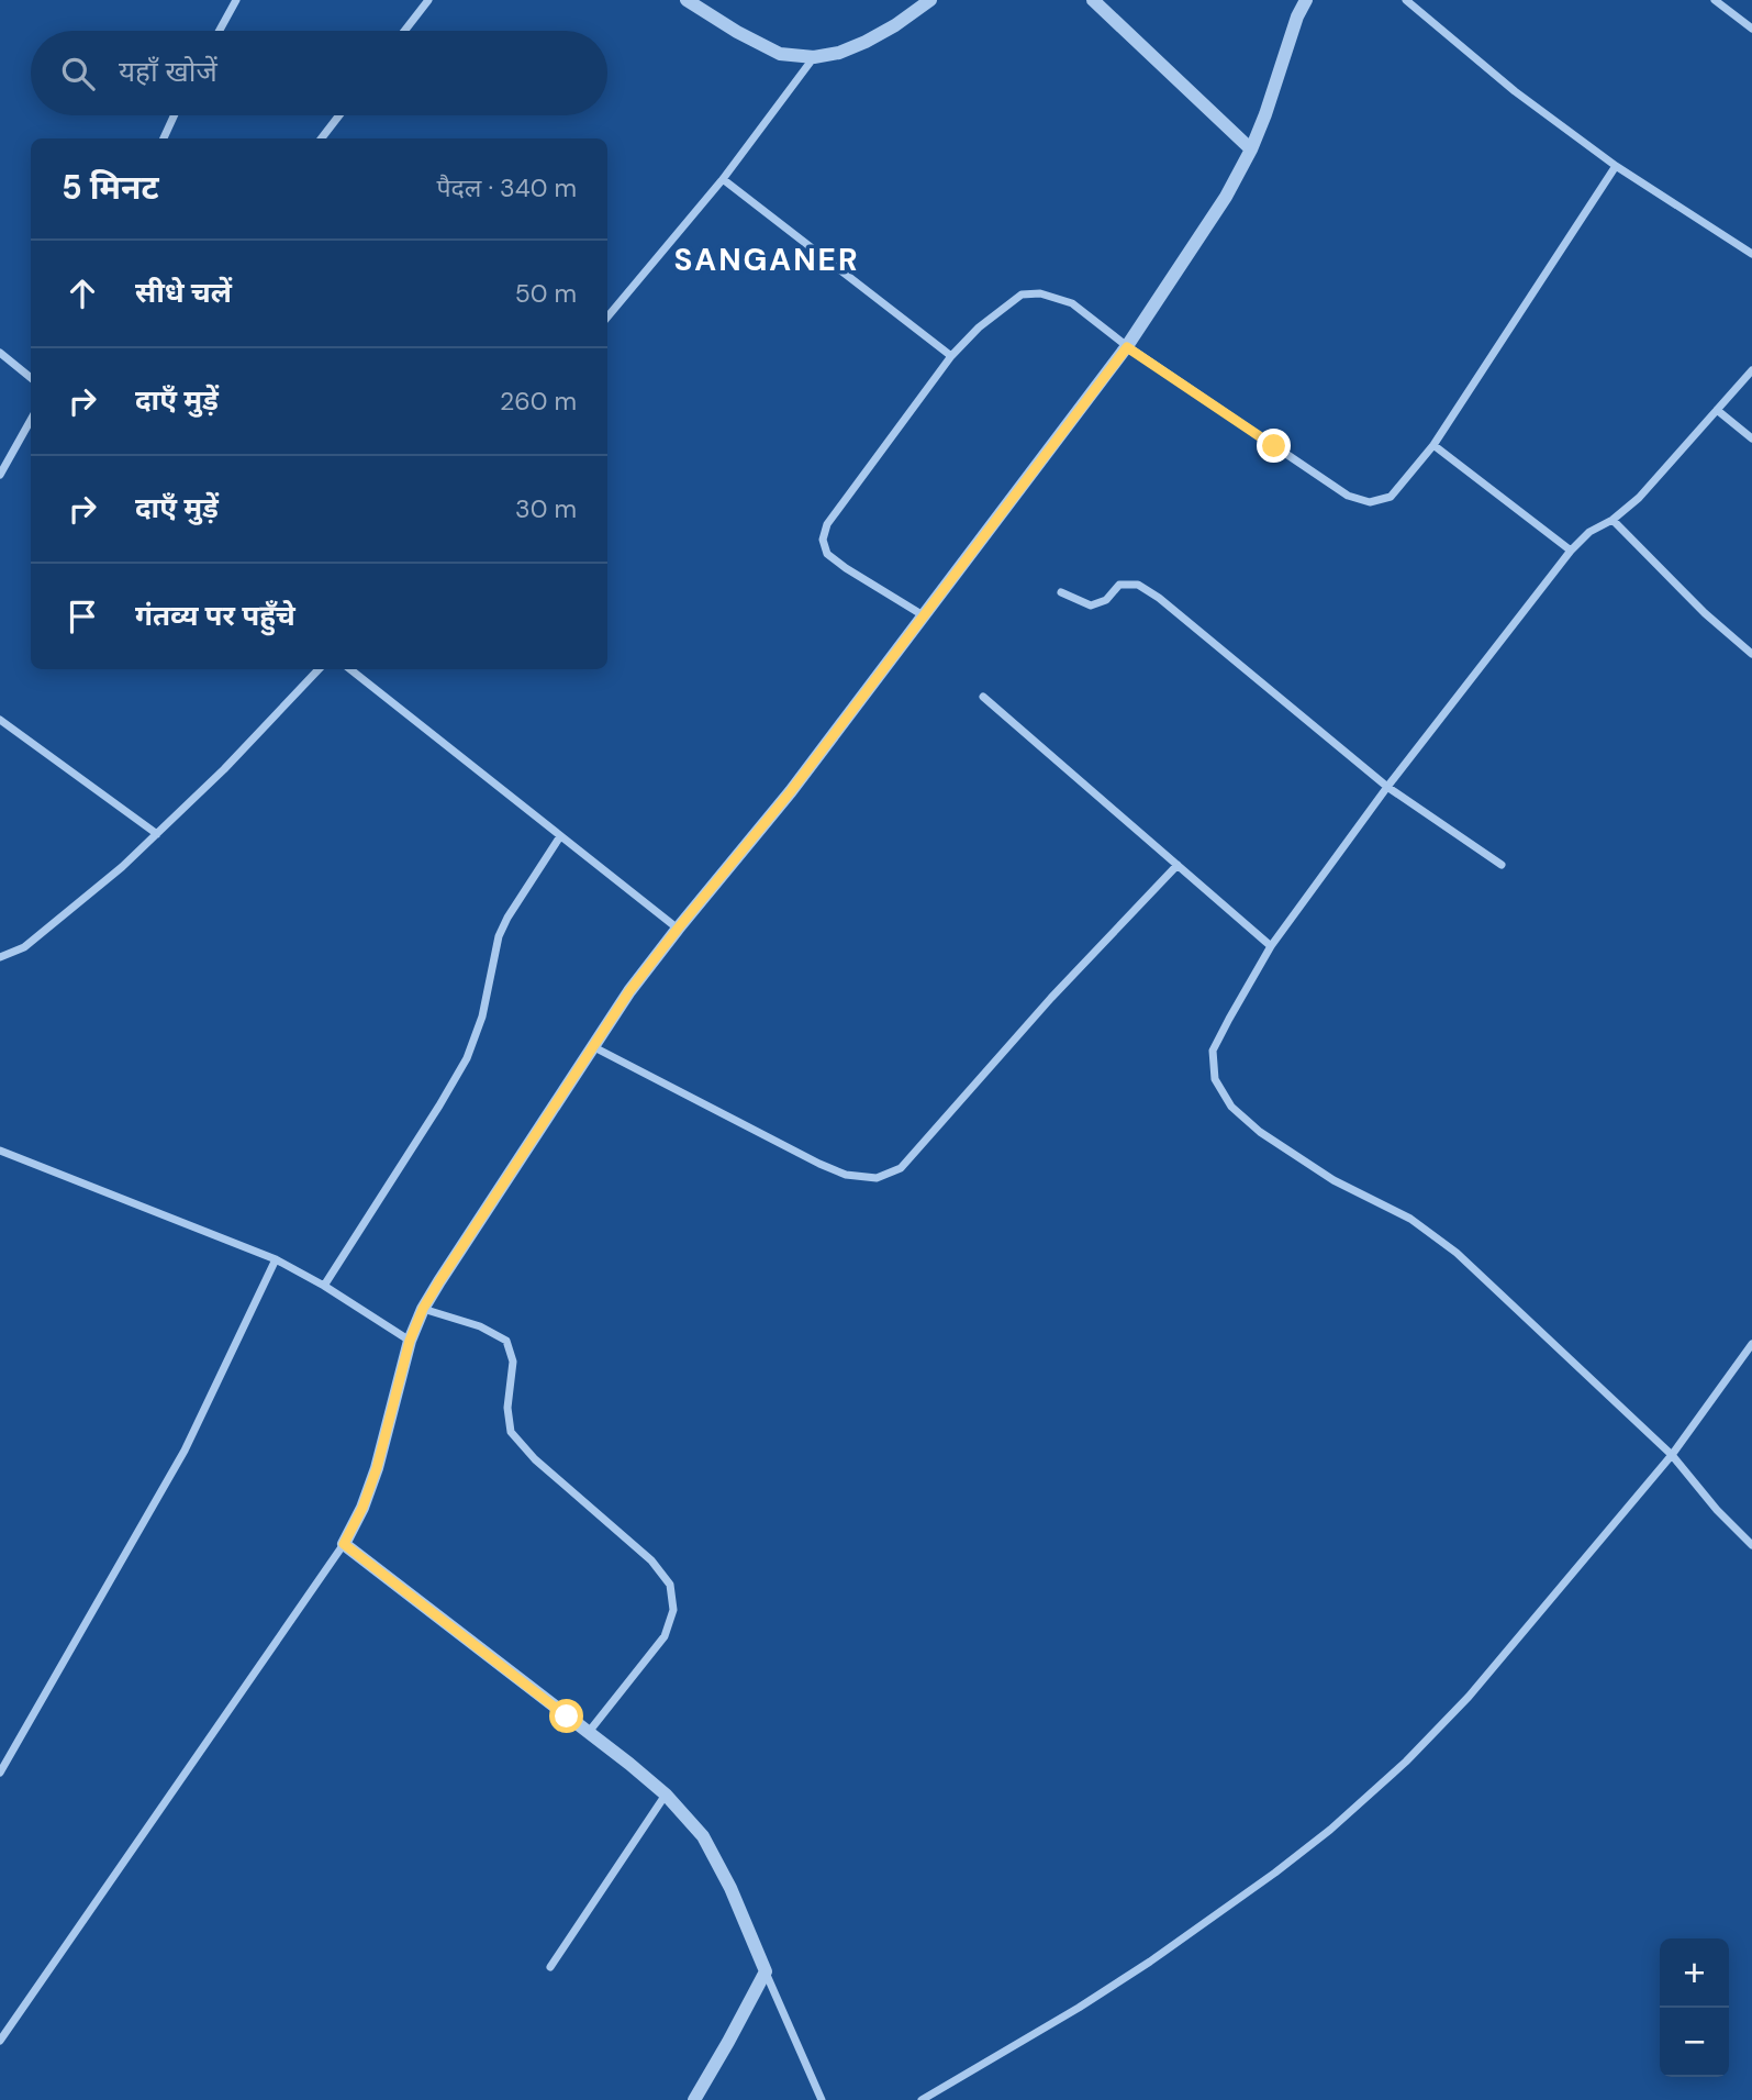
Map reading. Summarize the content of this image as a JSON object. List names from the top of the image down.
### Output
{
  "districts": ["SANGANER"],
  "page": {
    "search": "यहाँ खोजें",
    "heading": ["5 मिनट", "पैदल · 340 m"],
    "list": [
      ["सीधे चलें", "50 m"],
      ["दाएँ मुड़ें", "260 m"],
      ["दाएँ मुड़ें", "30 m"],
      "गंतव्य पर पहुँचे"
    ],
    "map_buttons": ["+", "−"]
  }
}
